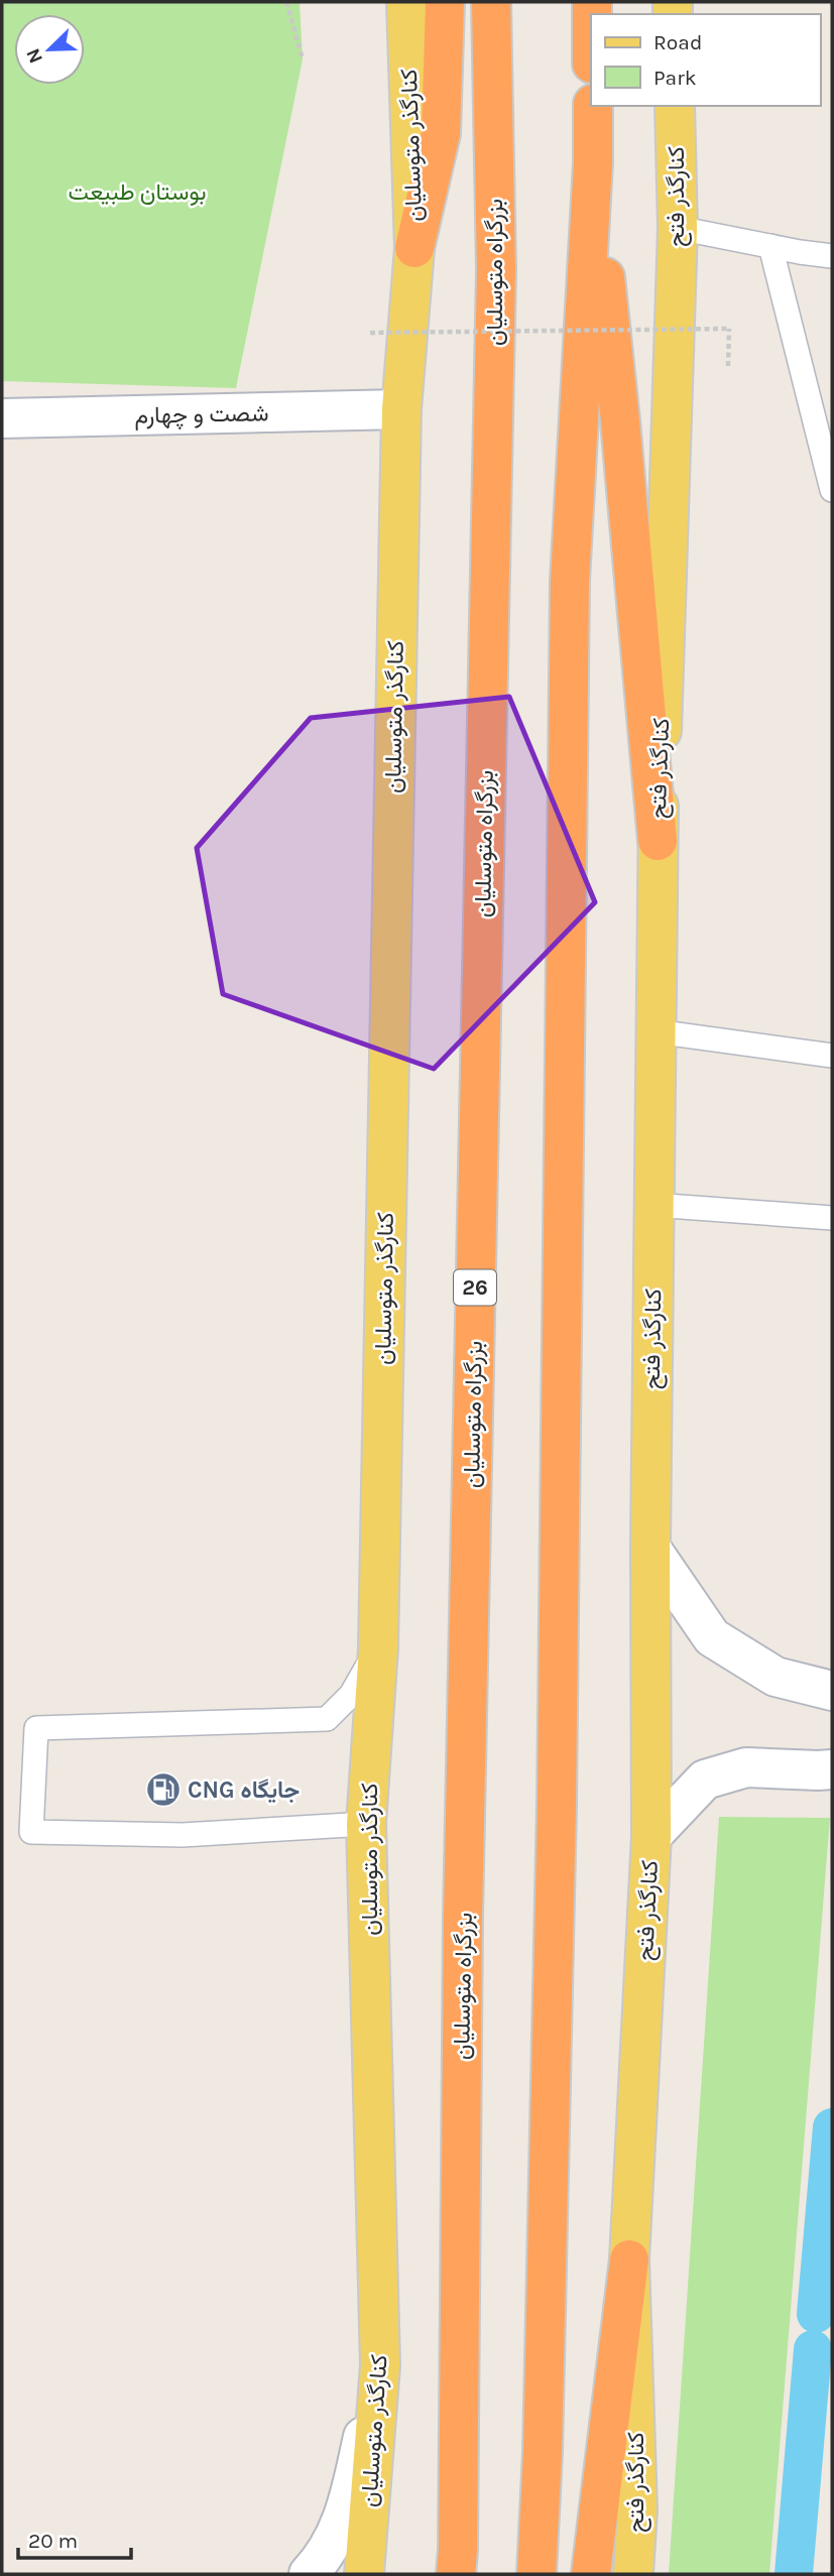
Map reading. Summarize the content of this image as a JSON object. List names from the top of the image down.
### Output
{
  "streets": {
    "highway": ["بزرگراه متوسلیان", "26"],
    "main road": ["کنارگذر متوسلیان", "کنارگذر فتح"],
    "street": ["شصت و چهارم"]
  },
  "crossings": [
    ["کنارگذر متوسلیان", "شصت و چهارم"]
  ],
  "parks": ["بوستان طبیعت"],
  "places": {
    "fuel station": ["CNG جایگاه"]
  },
  "legend": ["Road", "Park"],
  "scale_bar": "20 m",
  "north": "bottom left"
}
